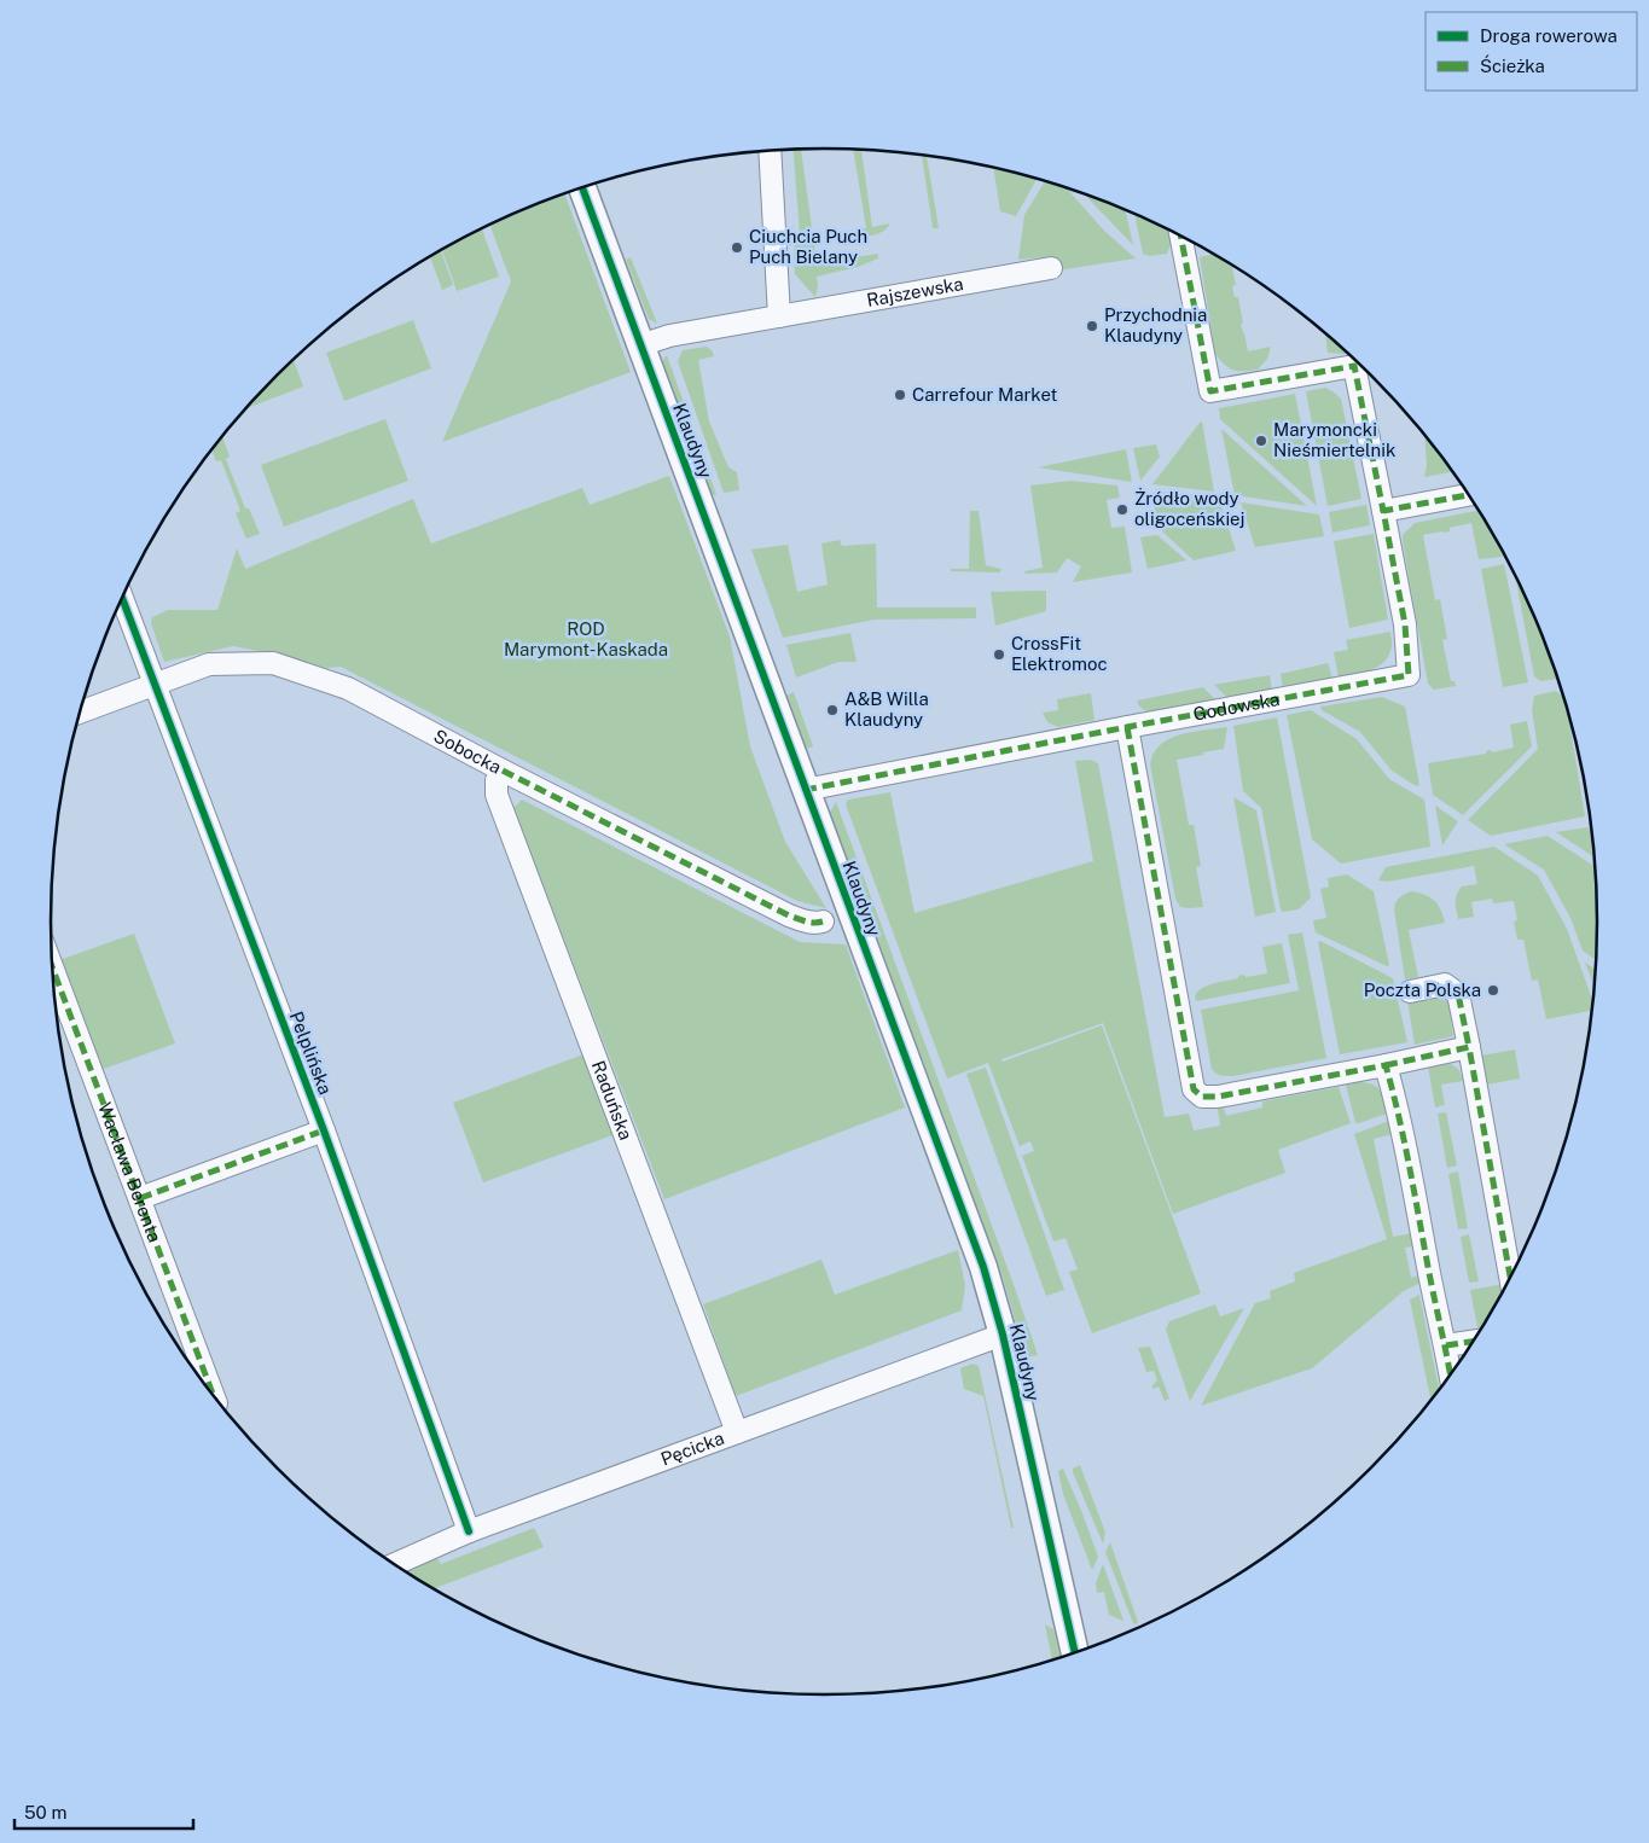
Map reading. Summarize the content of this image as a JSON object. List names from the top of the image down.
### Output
{
  "streets": {
    "street": [
      "Rajszewska",
      "Klaudyny",
      "Godowska",
      "Sobocka",
      "Pelplińska",
      "Raduńska",
      "Wacława Berenta",
      "Pęcicka"
    ]
  },
  "crossings": [
    ["Rajszewska", "Klaudyny"],
    ["Klaudyny", "Godowska"],
    ["Klaudyny", "Pęcicka"],
    ["Sobocka", "Pelplińska"],
    ["Sobocka", "Raduńska"],
    ["Pelplińska", "Pęcicka"],
    ["Raduńska", "Pęcicka"]
  ],
  "parks": ["ROD Marymont-Kaskada"],
  "places": [
    "Ciuchcia Puch Puch Bielany",
    "Przychodnia Klaudyny",
    "Carrefour Market",
    "Marymoncki Nieśmiertelnik",
    "Żródło wody oligoceńskiej",
    "CrossFit Elektromoc",
    "A&B Willa Klaudyny",
    "Poczta Polska"
  ],
  "legend": ["Droga rowerowa", "Ścieżka"],
  "scale_bar": "50 m"
}
